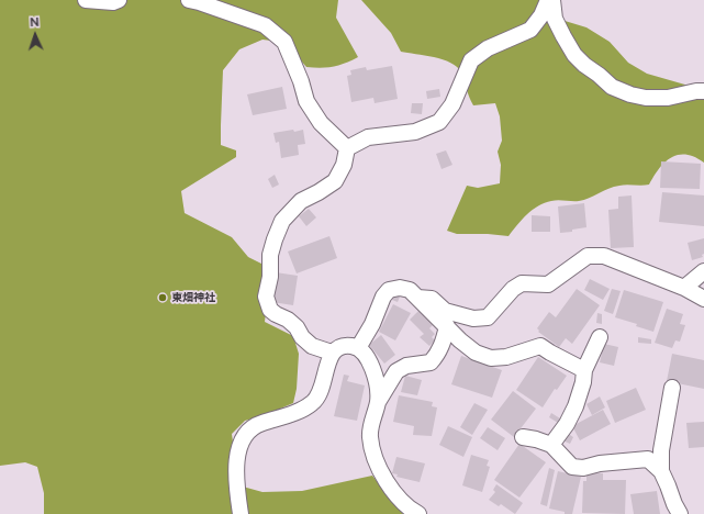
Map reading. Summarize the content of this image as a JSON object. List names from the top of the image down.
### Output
{
  "places": ["東畑神社"],
  "north": "top"
}
